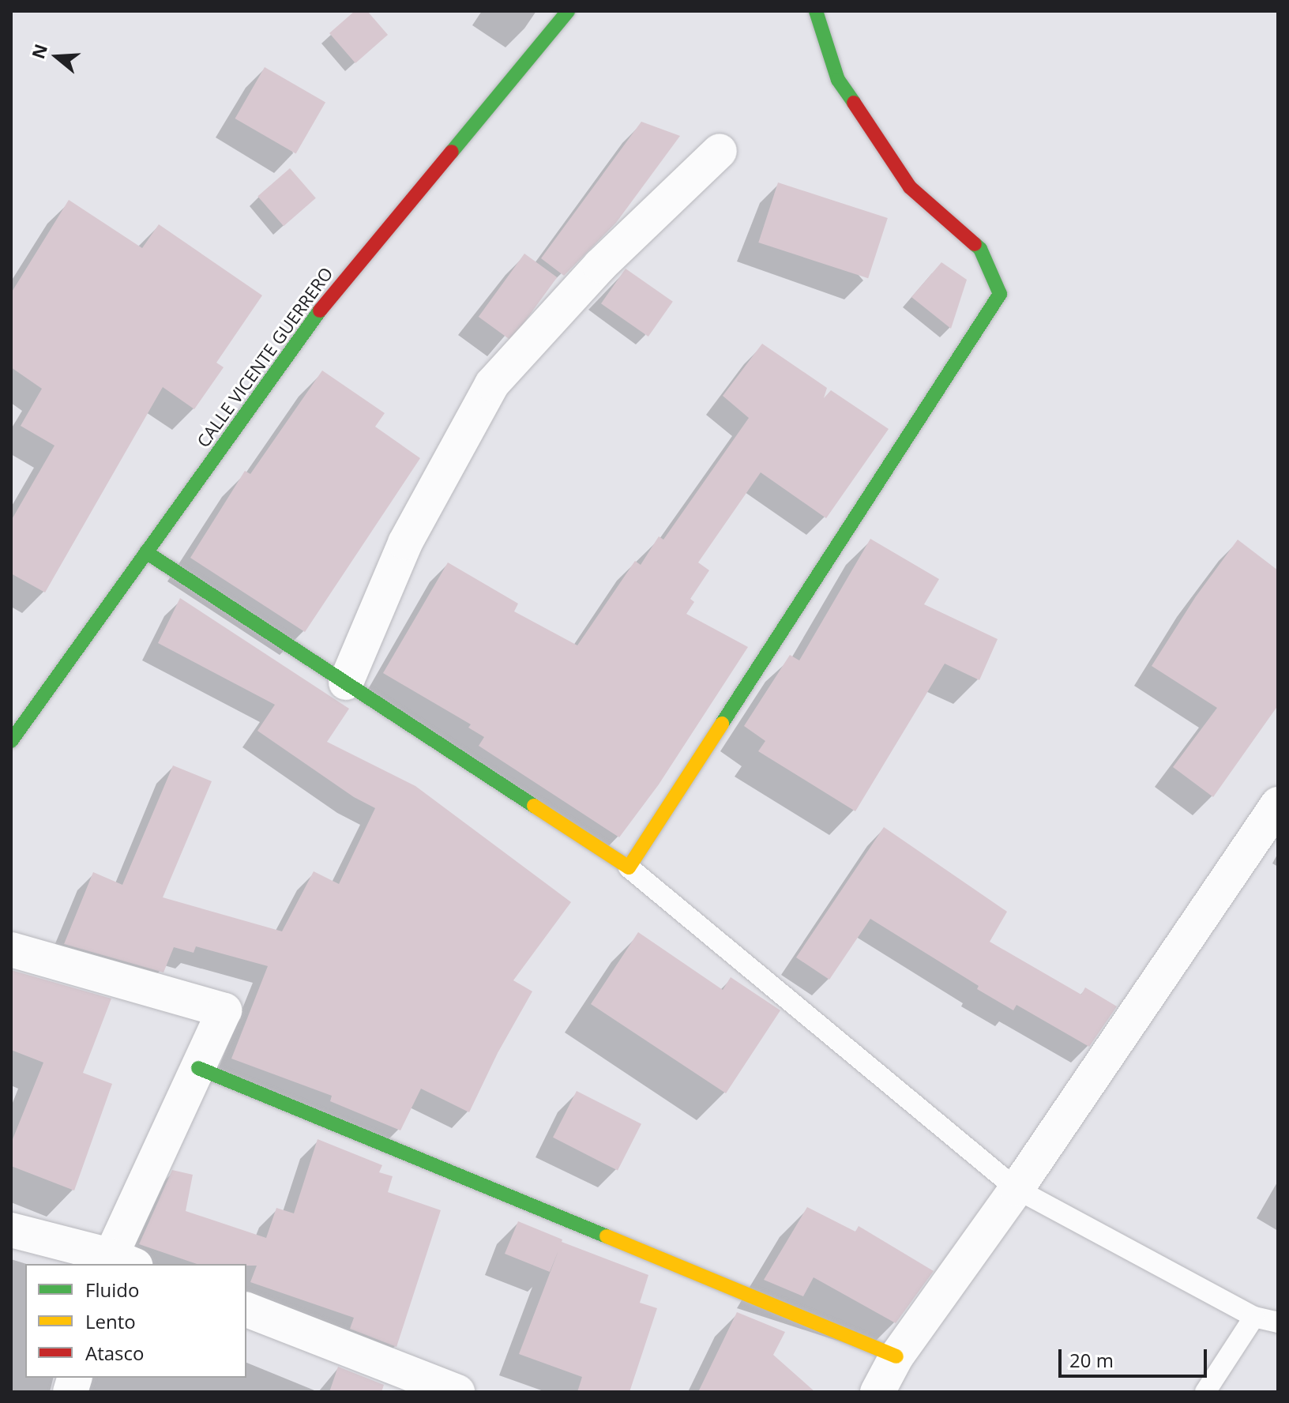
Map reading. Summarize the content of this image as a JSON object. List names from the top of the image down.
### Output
{
  "streets": {
    "street": ["CALLE VICENTE GUERRERO"]
  },
  "legend": ["Fluido", "Lento", "Atasco"],
  "scale_bar": "20 m",
  "north": "left"
}
